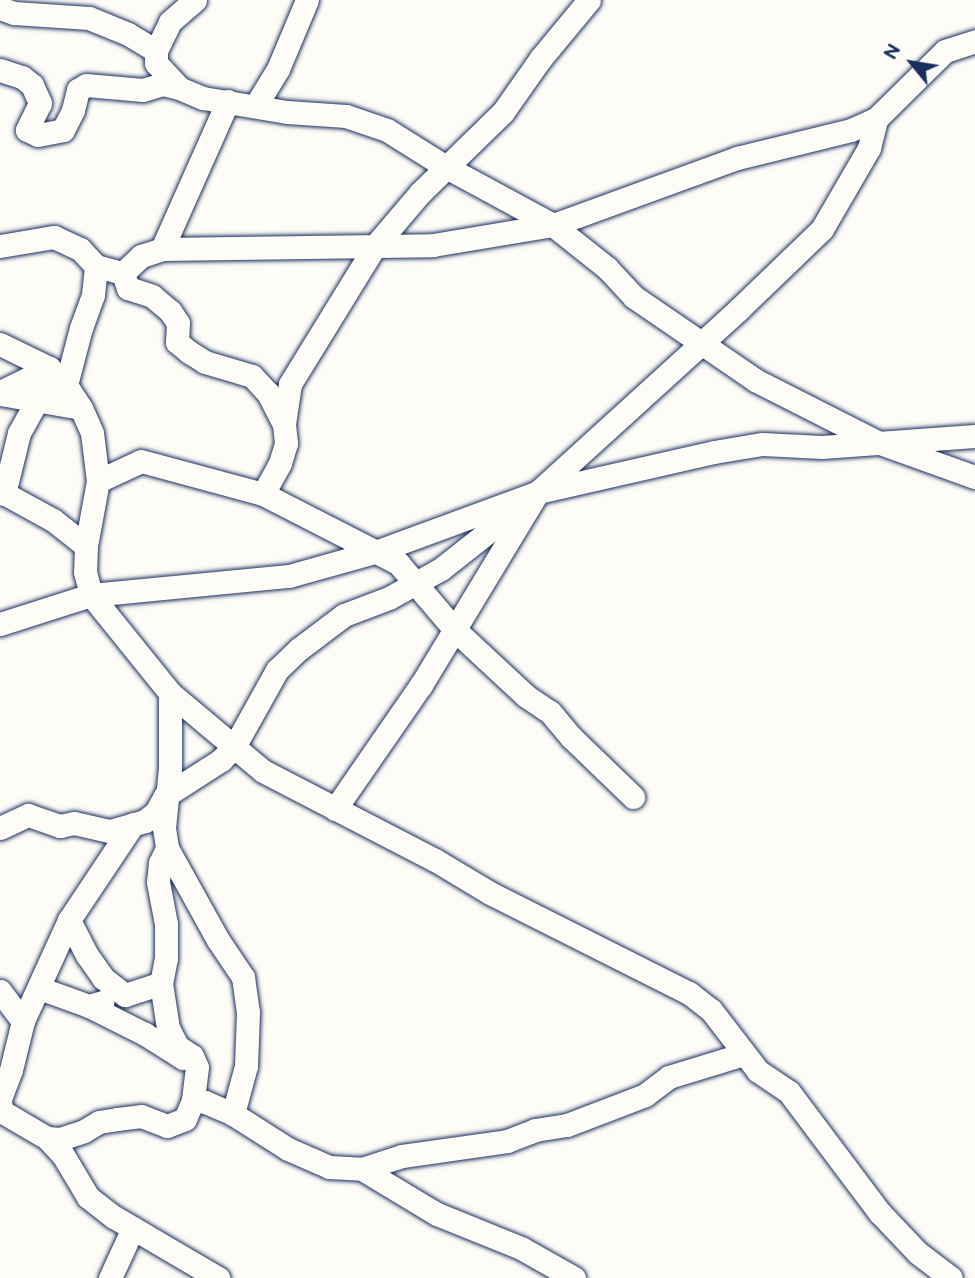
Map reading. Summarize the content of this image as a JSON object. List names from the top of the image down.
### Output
{
  "north": "top left"
}
